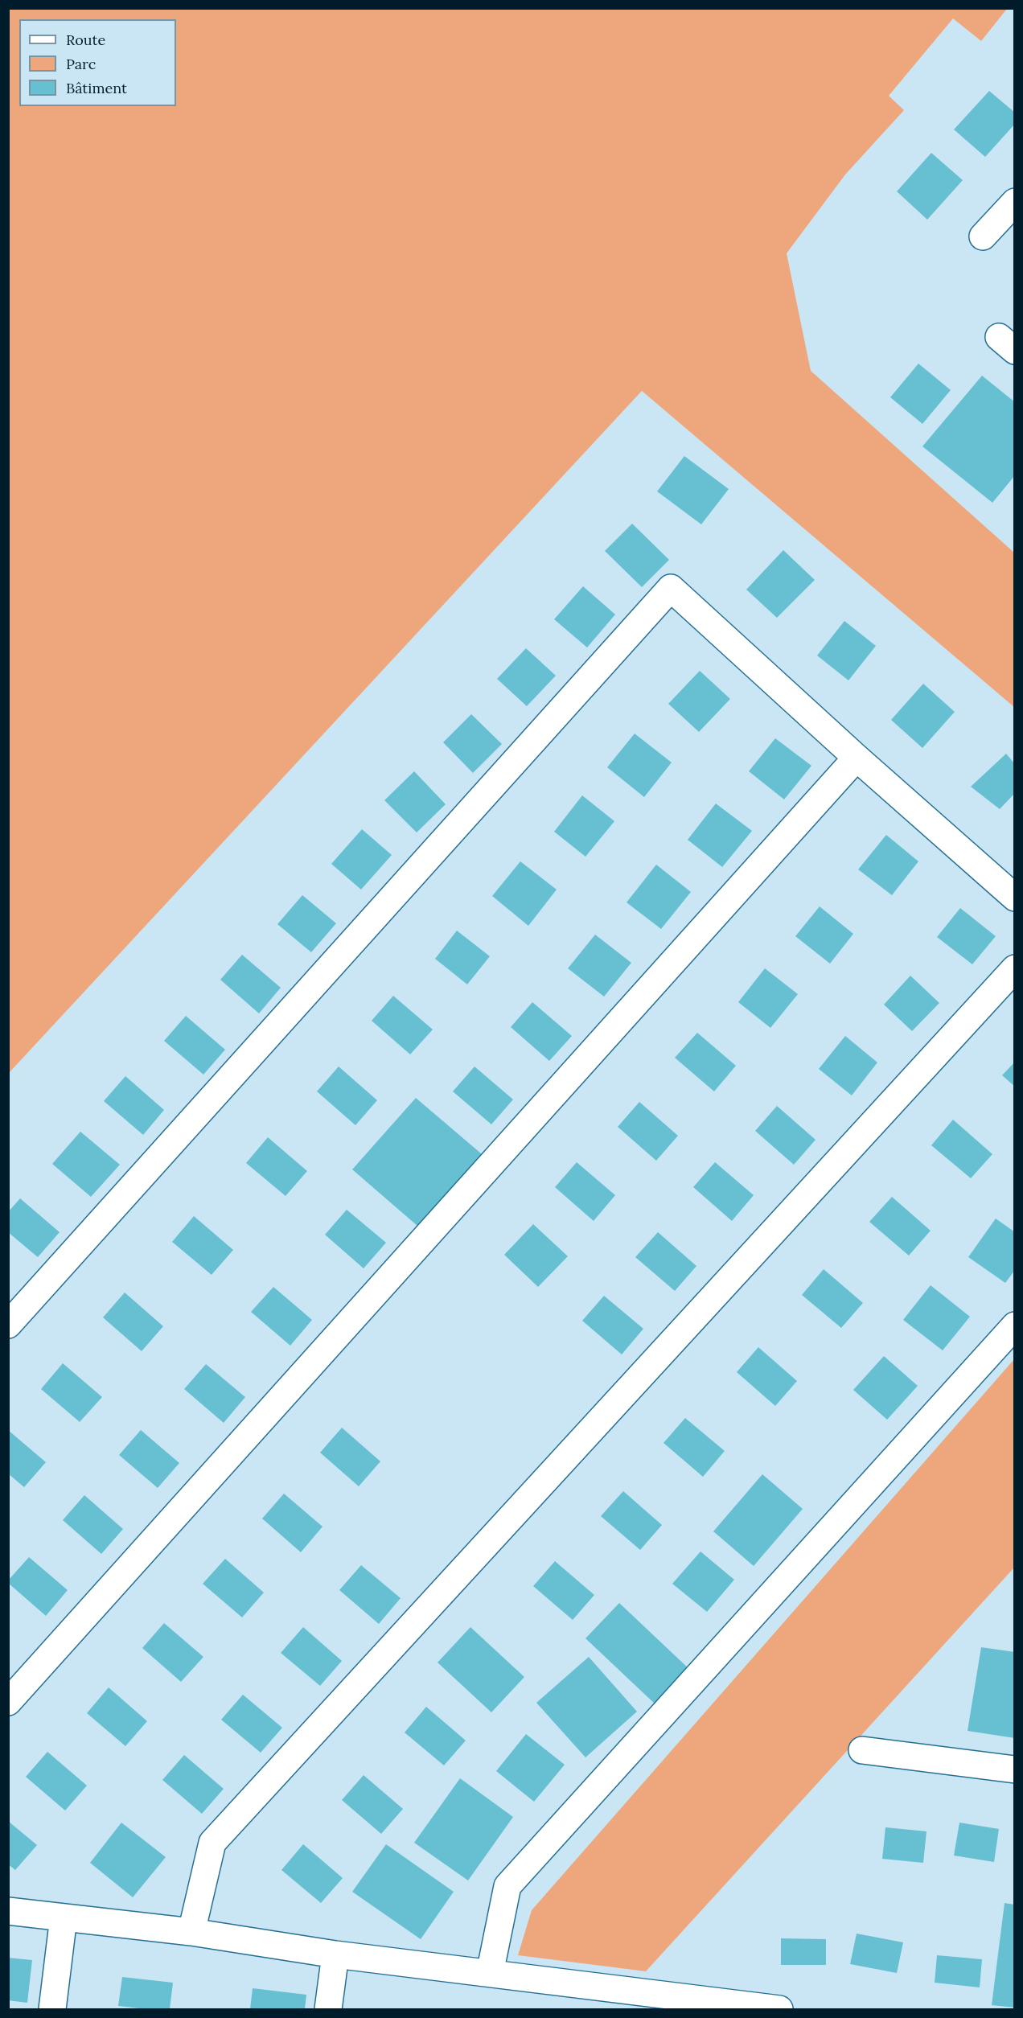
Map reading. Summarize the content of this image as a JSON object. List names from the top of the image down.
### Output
{
  "legend": ["Route", "Parc", "Bâtiment"]
}
